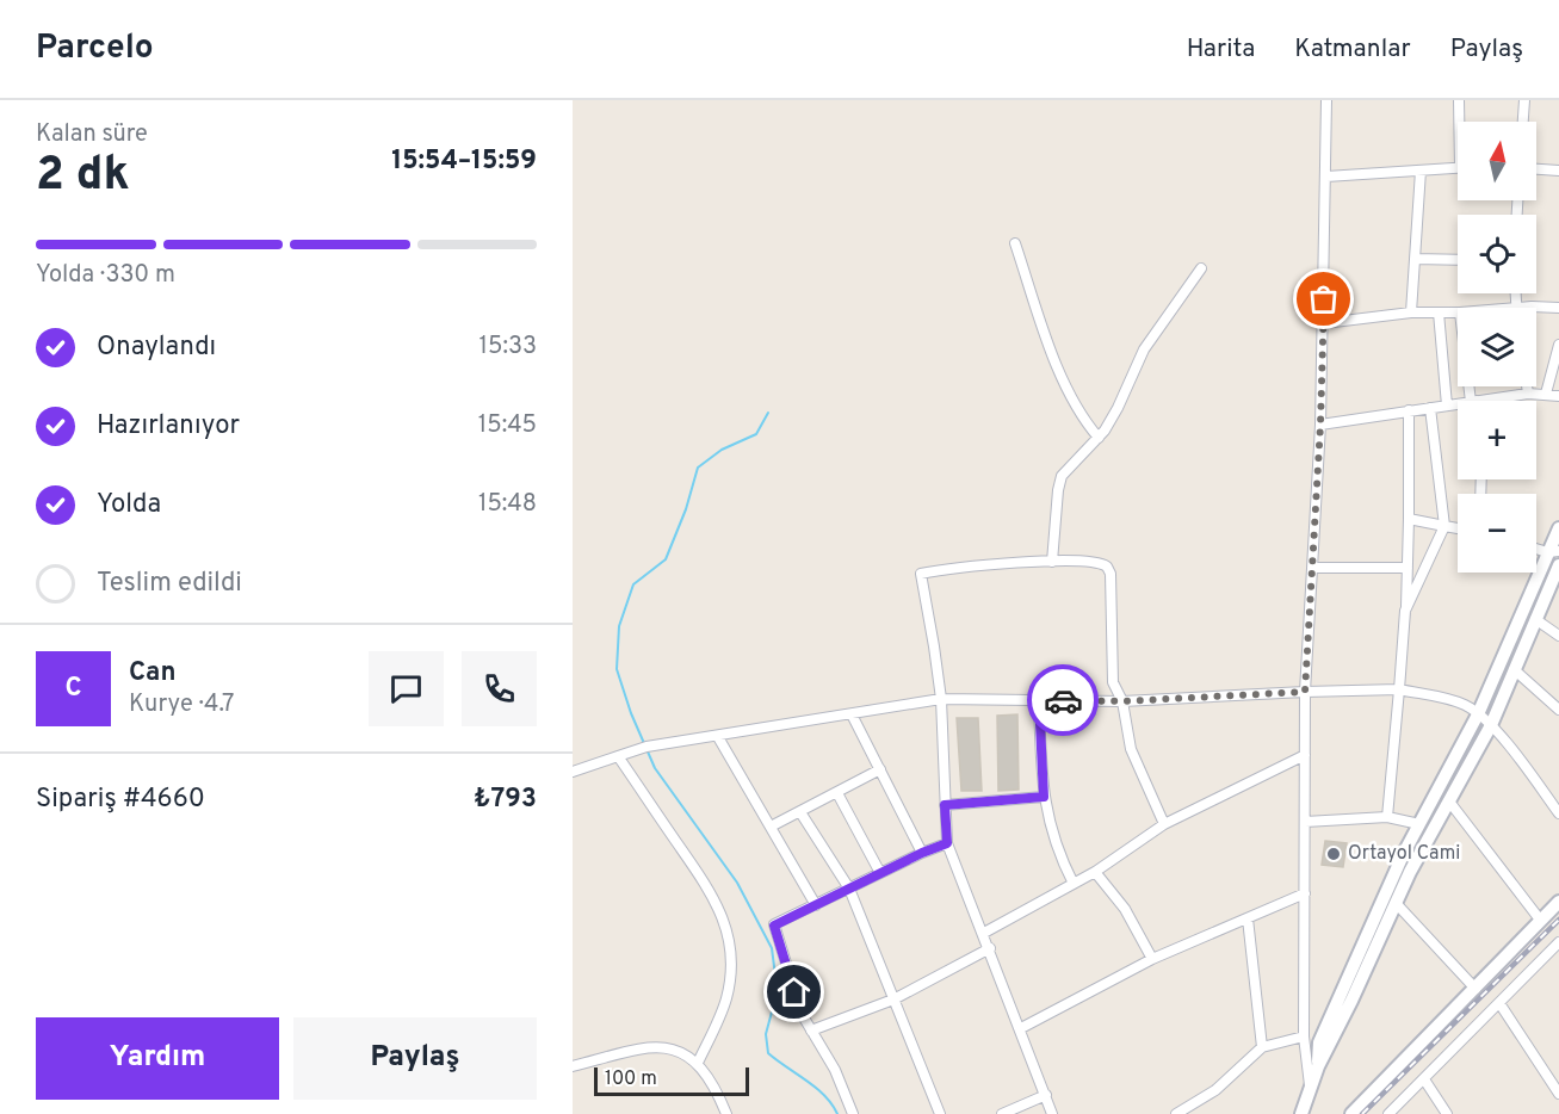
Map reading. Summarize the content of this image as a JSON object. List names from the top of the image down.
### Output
{
  "places": ["Ortayol Cami"],
  "scale_bar": "100 m",
  "north": "top",
  "page": {
    "header": "Parcelo",
    "nav": ["Harita", "Katmanlar", "Paylaş"],
    "heading": ["2 dk", "Kalan süre", "15:54–15:59"],
    "panel": [
      "Can",
      "Kurye · 4.7",
      "Sipariş #4660",
      "₺793"
    ],
    "map_buttons": ["+", "−"],
    "bar": "Yolda · 330 m",
    "list": [
      ["Onaylandı", "15:33"],
      ["Hazırlanıyor", "15:45"],
      ["Yolda", "15:48"],
      "Teslim edildi"
    ],
    "round": "C",
    "buttons": ["Yardım", "Paylaş"],
    "scale": "100 m"
  }
}
